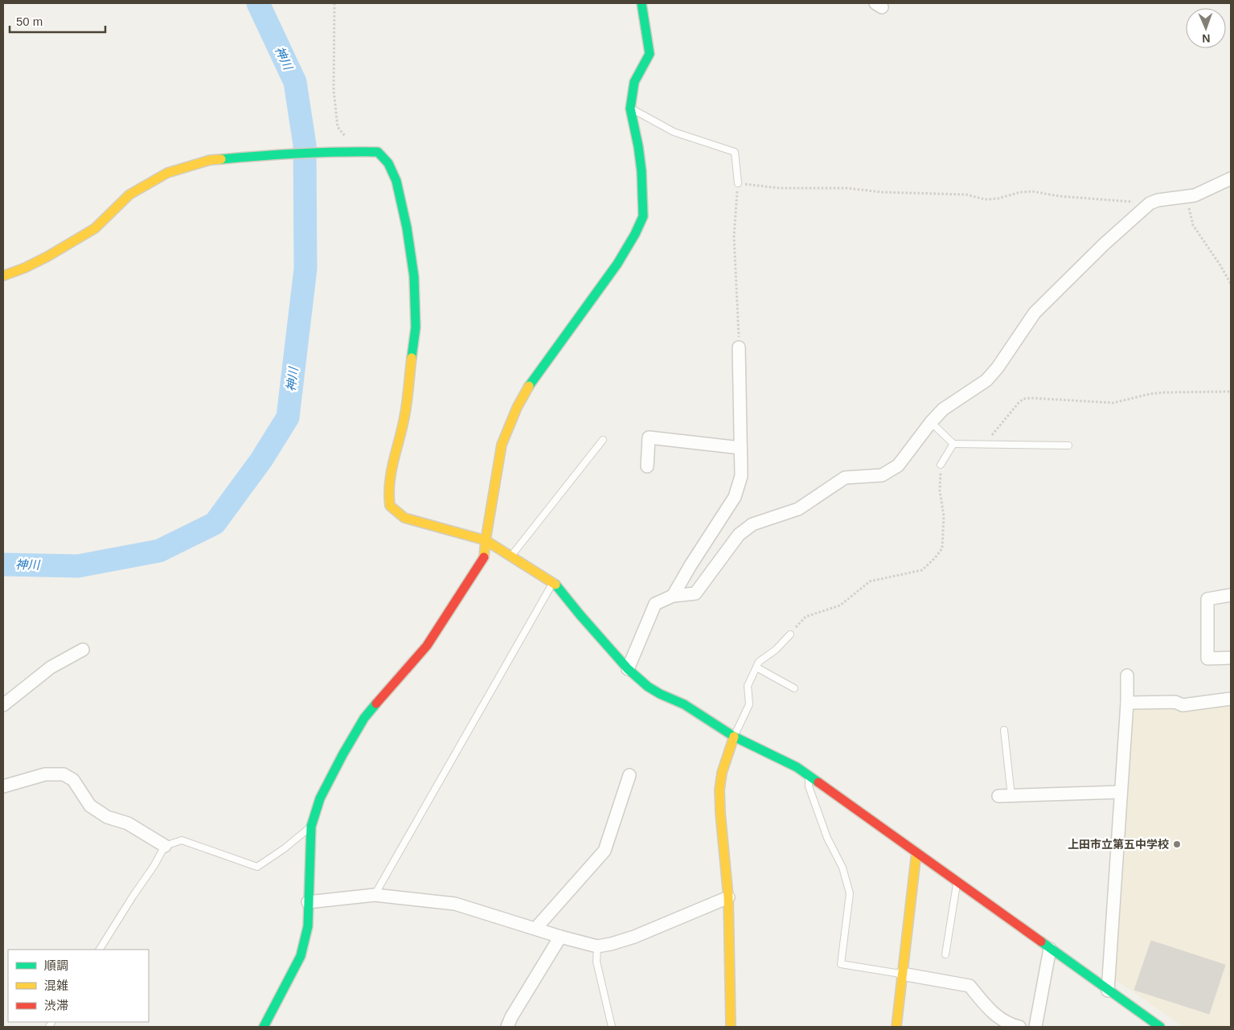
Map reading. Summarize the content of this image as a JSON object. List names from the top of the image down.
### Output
{
  "water": ["神川"],
  "places": ["上田市立第五中学校"],
  "legend": ["順調", "混雑", "渋滞"],
  "scale_bar": "50 m",
  "north": "bottom"
}
